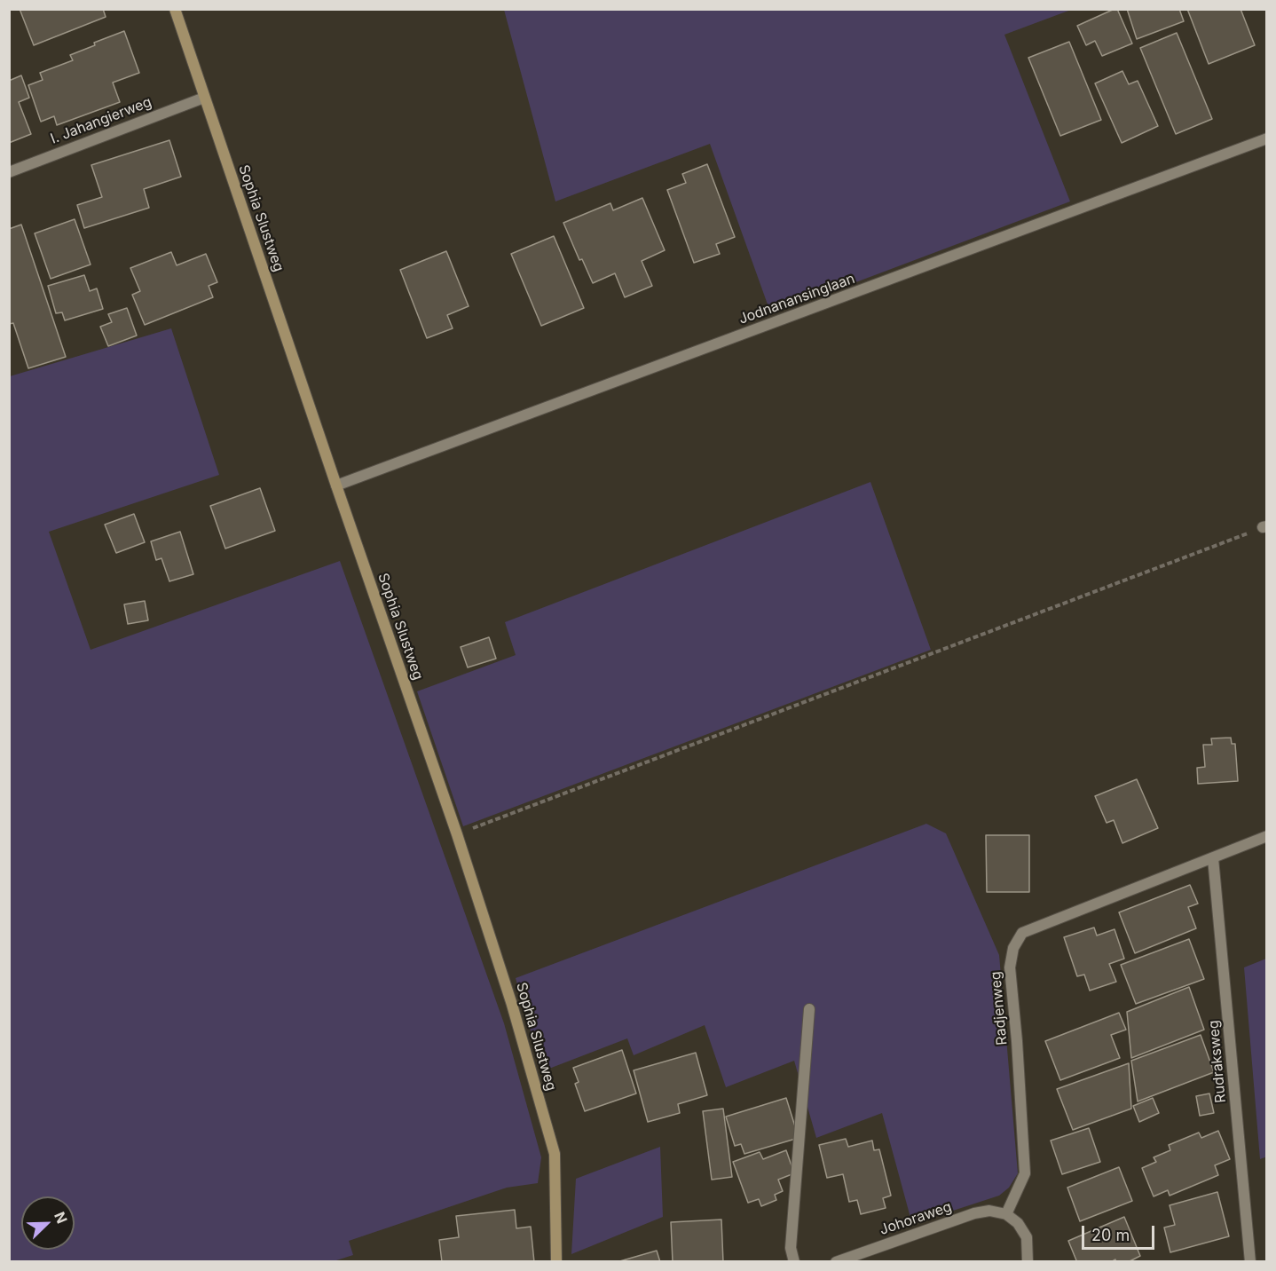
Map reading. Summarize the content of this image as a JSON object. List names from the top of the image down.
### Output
{
  "streets": {
    "street": [
      "I. Jahangierweg",
      "Sophia Slustweg",
      "Jodnanansinglaan",
      "Radjenweg",
      "Rudraksweg",
      "Johoraweg"
    ]
  },
  "crossings": [
    ["I. Jahangierweg", "Sophia Slustweg"],
    ["Sophia Slustweg", "Jodnanansinglaan"],
    ["Radjenweg", "Rudraksweg"],
    ["Radjenweg", "Johoraweg"]
  ],
  "scale_bar": "20 m",
  "north": "top right"
}
